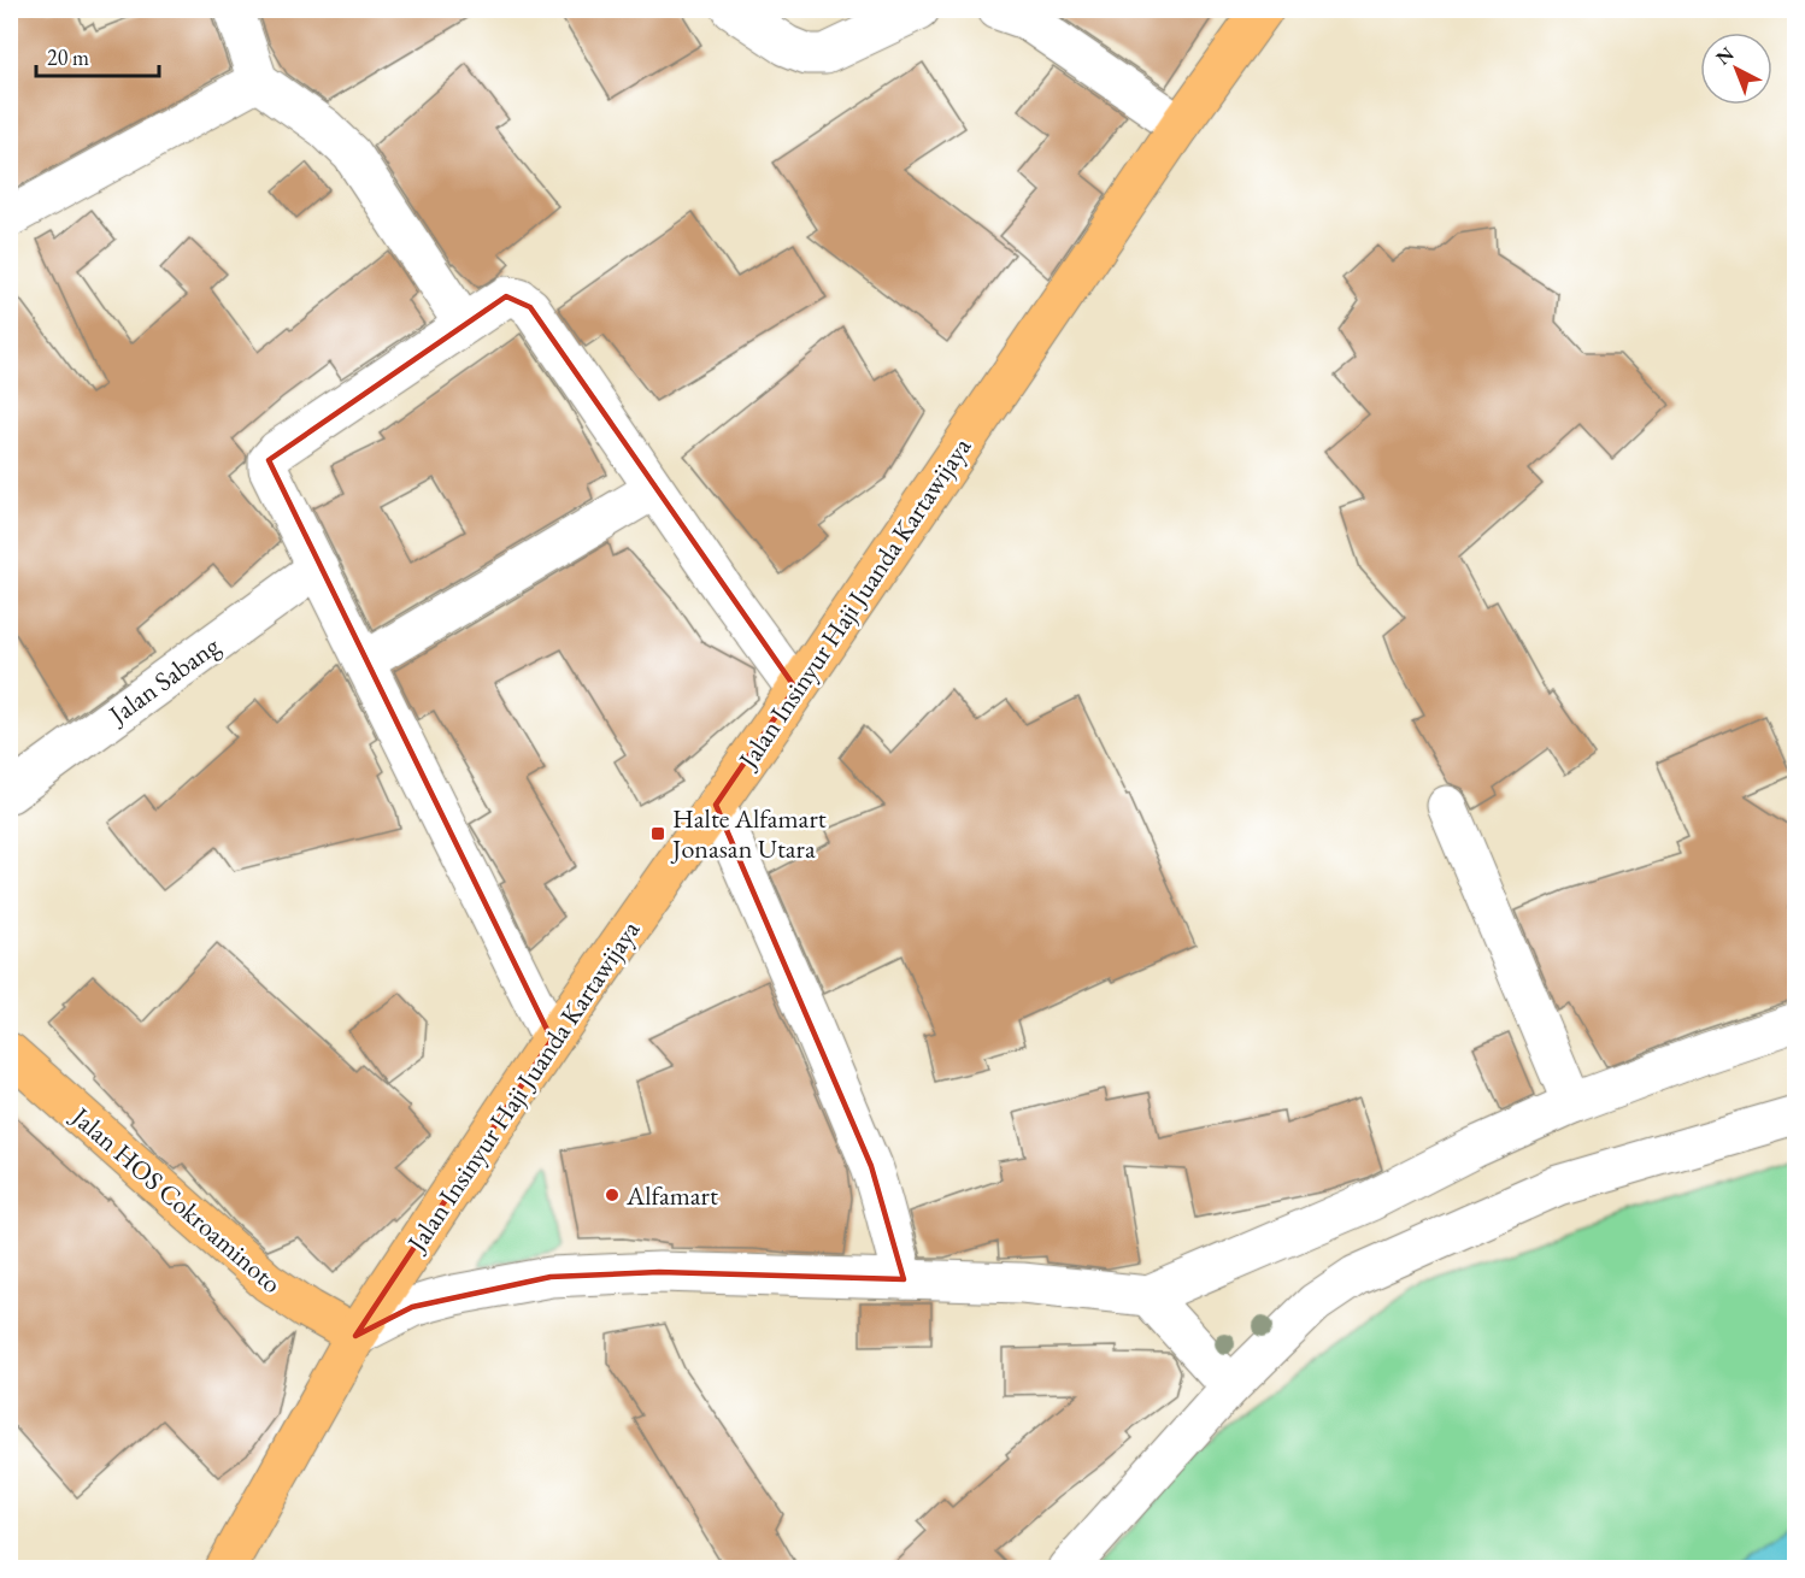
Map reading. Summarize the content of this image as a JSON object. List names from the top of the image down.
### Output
{
  "streets": {
    "main road": ["Jalan Insinyur Haji Juanda Kartawijaya", "Jalan HOS Cokroaminoto"],
    "street": ["Jalan Sabang"]
  },
  "crossings": [
    ["Jalan Insinyur Haji Juanda Kartawijaya", "Jalan HOS Cokroaminoto"]
  ],
  "places": {
    "transit": ["Halte Alfamart Jonasan Utara"],
    "other": ["Alfamart"]
  },
  "scale_bar": "20 m",
  "north": "top left"
}
